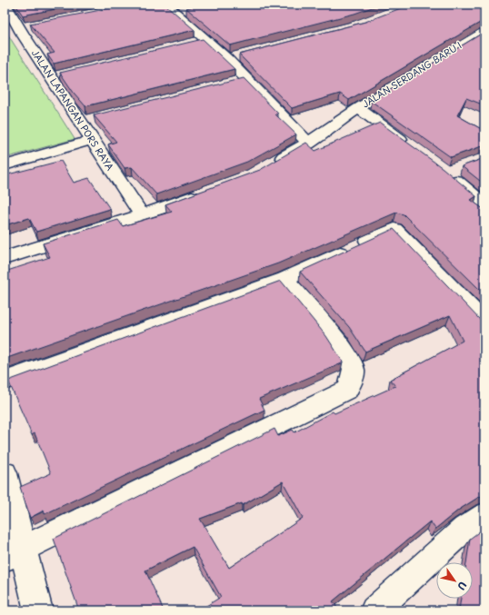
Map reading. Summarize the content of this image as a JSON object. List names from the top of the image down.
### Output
{
  "streets": {
    "street": ["JALAN SERDANG BARU I", "JALAN LAPANGAN PORS RAYA"]
  },
  "north": "bottom right"
}
